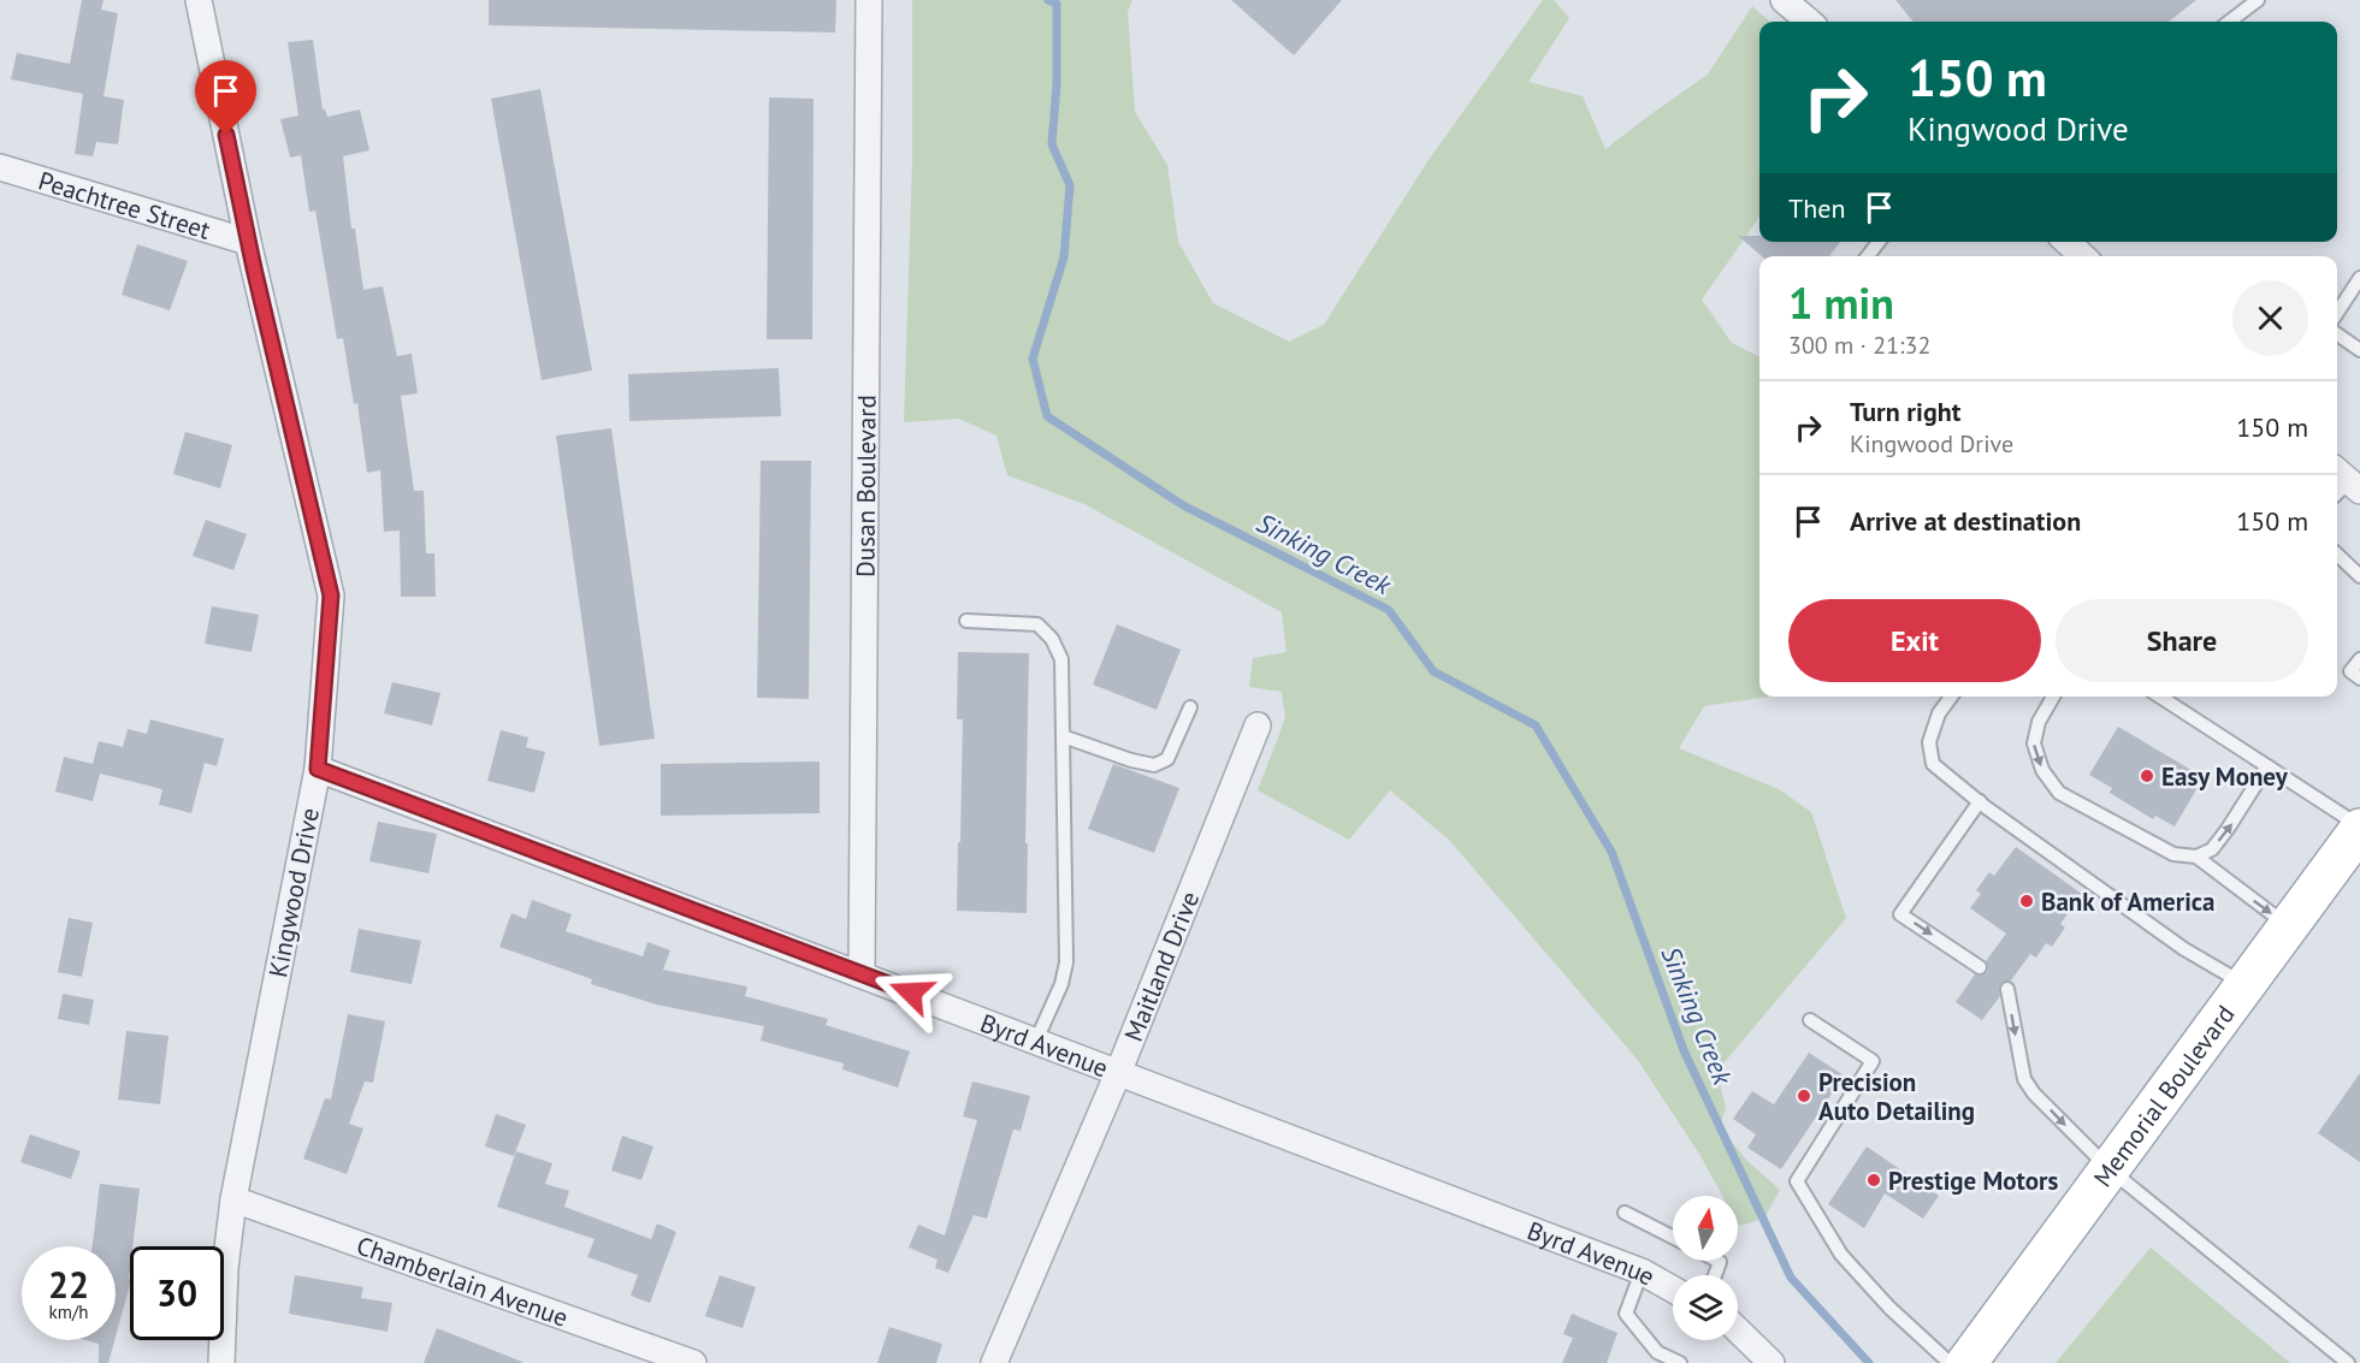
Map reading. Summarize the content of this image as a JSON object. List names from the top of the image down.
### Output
{
  "streets": {
    "main road": ["Memorial Boulevard"],
    "street": [
      "Peachtree Street",
      "Dusan Boulevard",
      "Kingwood Drive",
      "Maitland Drive",
      "Byrd Avenue",
      "Chamberlain Avenue"
    ]
  },
  "crossings": [
    ["Peachtree Street", "Kingwood Drive"],
    ["Dusan Boulevard", "Byrd Avenue"],
    ["Kingwood Drive", "Byrd Avenue"],
    ["Kingwood Drive", "Chamberlain Avenue"],
    ["Maitland Drive", "Byrd Avenue"]
  ],
  "water": ["Sinking Creek"],
  "places": [
    "Easy Money",
    "Bank of America",
    "Precision Auto Detailing",
    "Prestige Motors"
  ],
  "north": "top",
  "page": {
    "turn": ["150 m", "Kingwood Drive"],
    "then": "Then",
    "heading": ["1 min", "300 m · 21:32"],
    "list": [
      {
        "name": "Turn right",
        "note": "Kingwood Drive",
        "value": "150 m"
      },
      {
        "name": "Arrive at destination",
        "value": "150 m"
      }
    ],
    "buttons": ["Exit", "Share"],
    "speed": "22 km/h",
    "limit": "30"
  }
}
